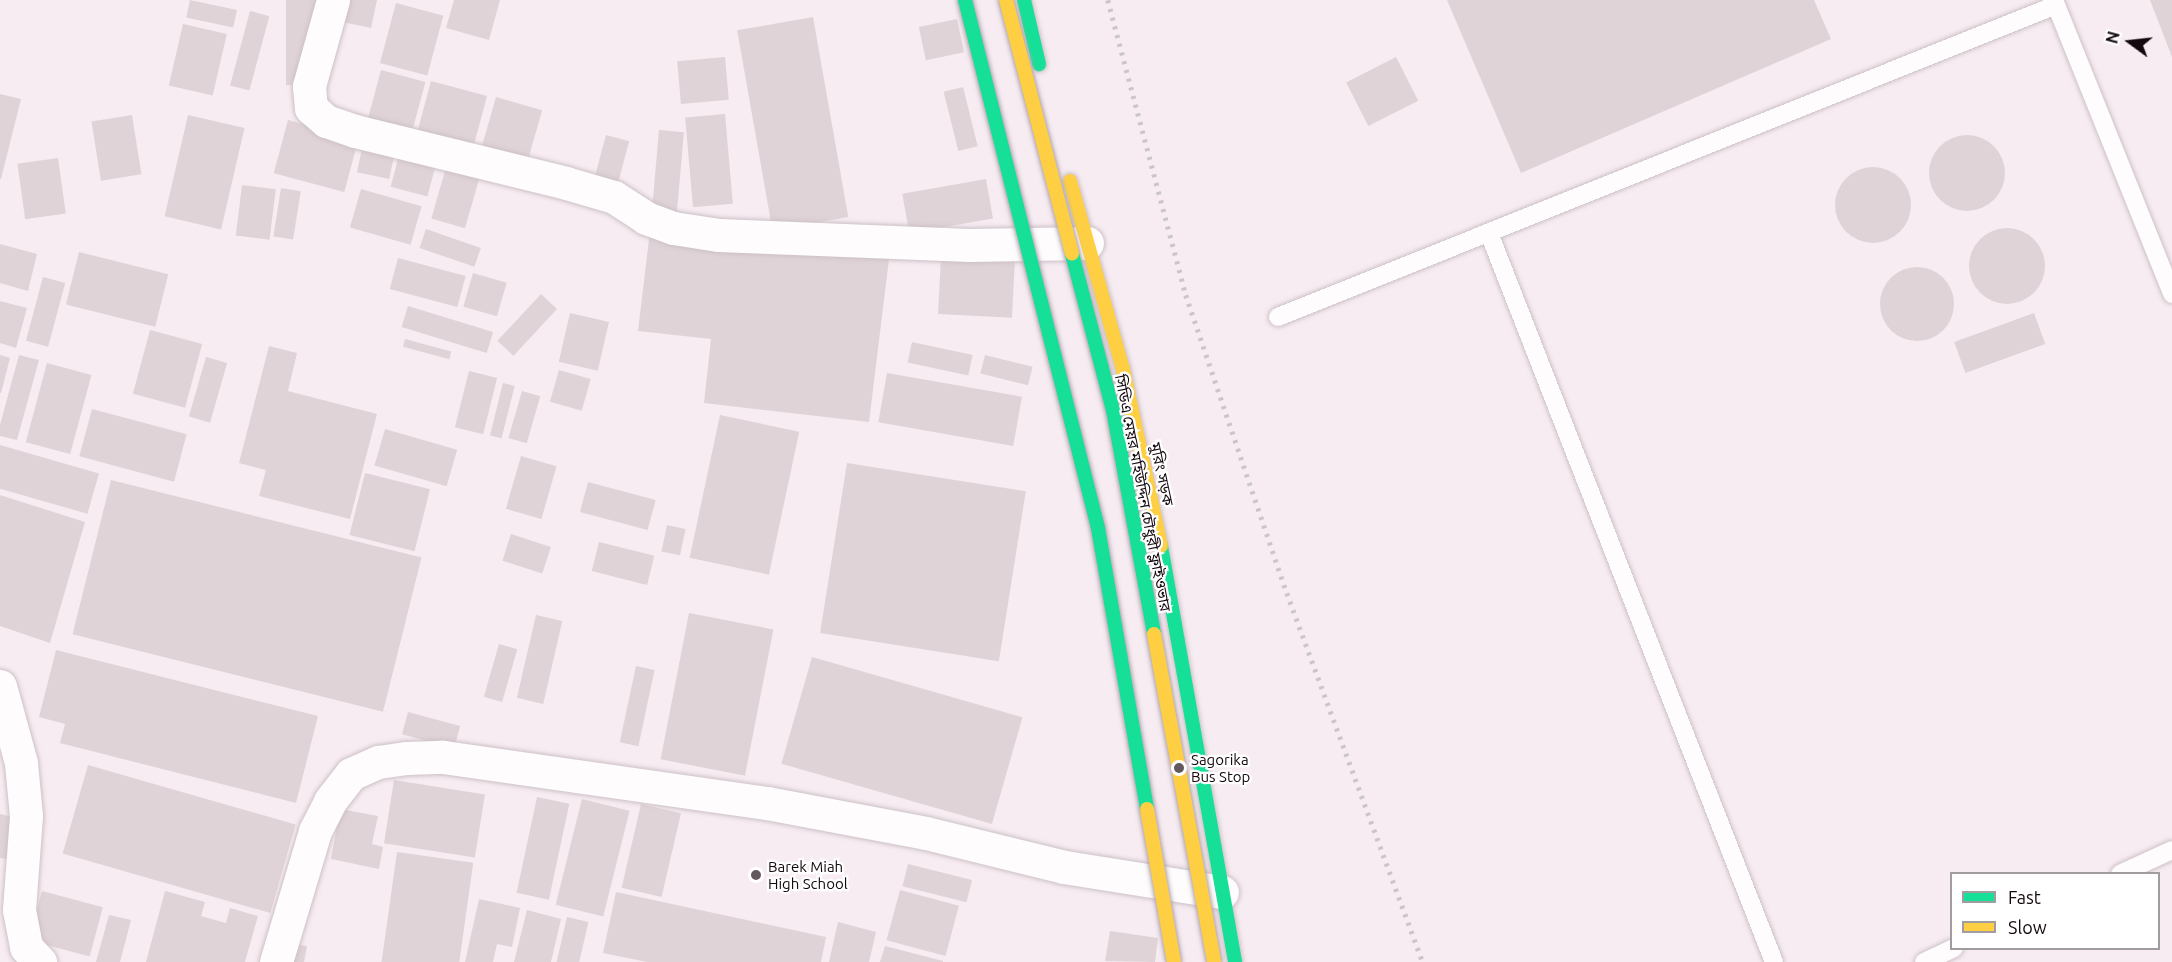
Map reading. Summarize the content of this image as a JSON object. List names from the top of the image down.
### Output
{
  "streets": {
    "highway": ["মুরিং সড়ক", "সিডিএ মেয়র মহিউদ্দিন চৌধুরী ফ্লাইওভার"]
  },
  "places": ["Sagorika Bus Stop", "Barek Miah High School"],
  "legend": ["Fast", "Slow"],
  "north": "left"
}
